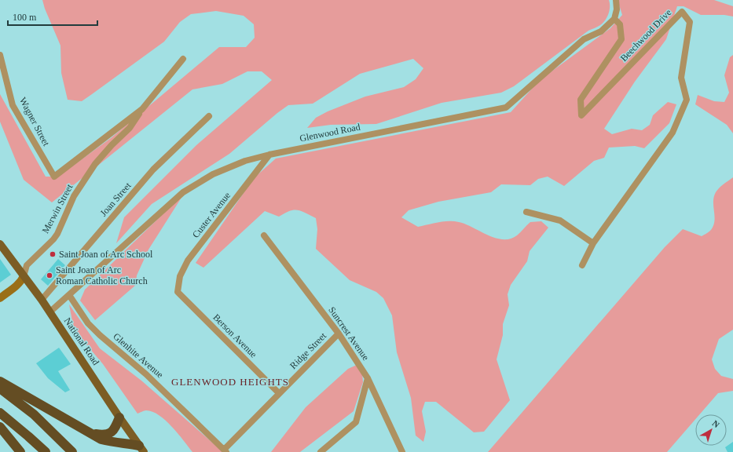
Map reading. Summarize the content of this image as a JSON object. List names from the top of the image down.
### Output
{
  "streets": {
    "main road": ["National Road"],
    "street": [
      "Beechwood Drive",
      "Wagner Street",
      "Glenwood Road",
      "Joan Street",
      "Merwin Street",
      "Custer Avenue",
      "Suncrest Avenue",
      "Berson Avenue",
      "Ridge Street",
      "Glenhite Avenue"
    ]
  },
  "crossings": [
    ["Beechwood Drive", "Glenwood Road"],
    ["Wagner Street", "Merwin Street"],
    ["Glenwood Road", "Custer Avenue"],
    ["Glenwood Road", "National Road"],
    ["Glenwood Road", "Glenhite Avenue"],
    ["Joan Street", "National Road"],
    ["Merwin Street", "National Road"],
    ["Custer Avenue", "Berson Avenue"],
    ["Suncrest Avenue", "Ridge Street"],
    ["Berson Avenue", "Ridge Street"],
    ["Ridge Street", "Glenhite Avenue"]
  ],
  "districts": ["GLENWOOD HEIGHTS"],
  "places": ["Saint Joan of Arc School", "Saint Joan of Arc Roman Catholic Church"],
  "scale_bar": "100 m",
  "north": "top right"
}
